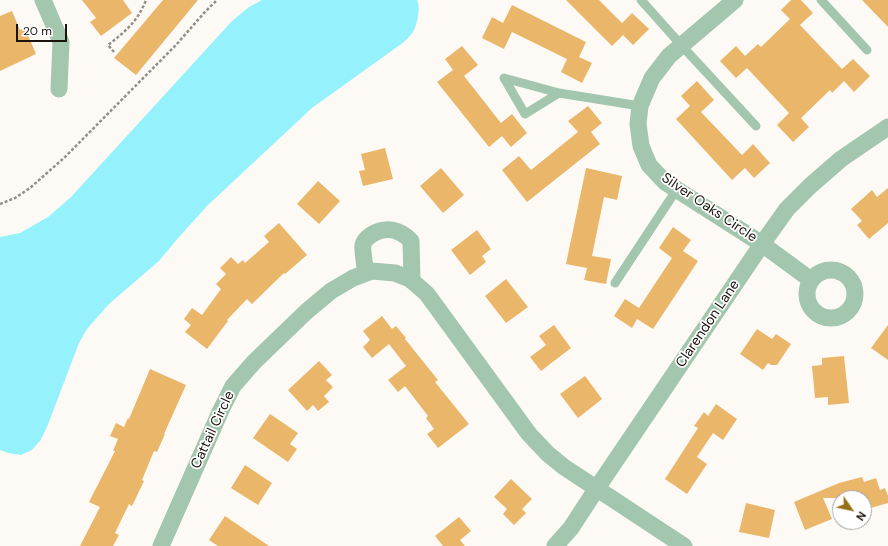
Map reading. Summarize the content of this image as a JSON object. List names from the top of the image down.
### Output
{
  "streets": {
    "street": ["Silver Oaks Circle", "Clarendon Lane", "Cattail Circle"]
  },
  "crossings": [
    ["Silver Oaks Circle", "Clarendon Lane"],
    ["Clarendon Lane", "Cattail Circle"]
  ],
  "scale_bar": "20 m",
  "north": "bottom right"
}
